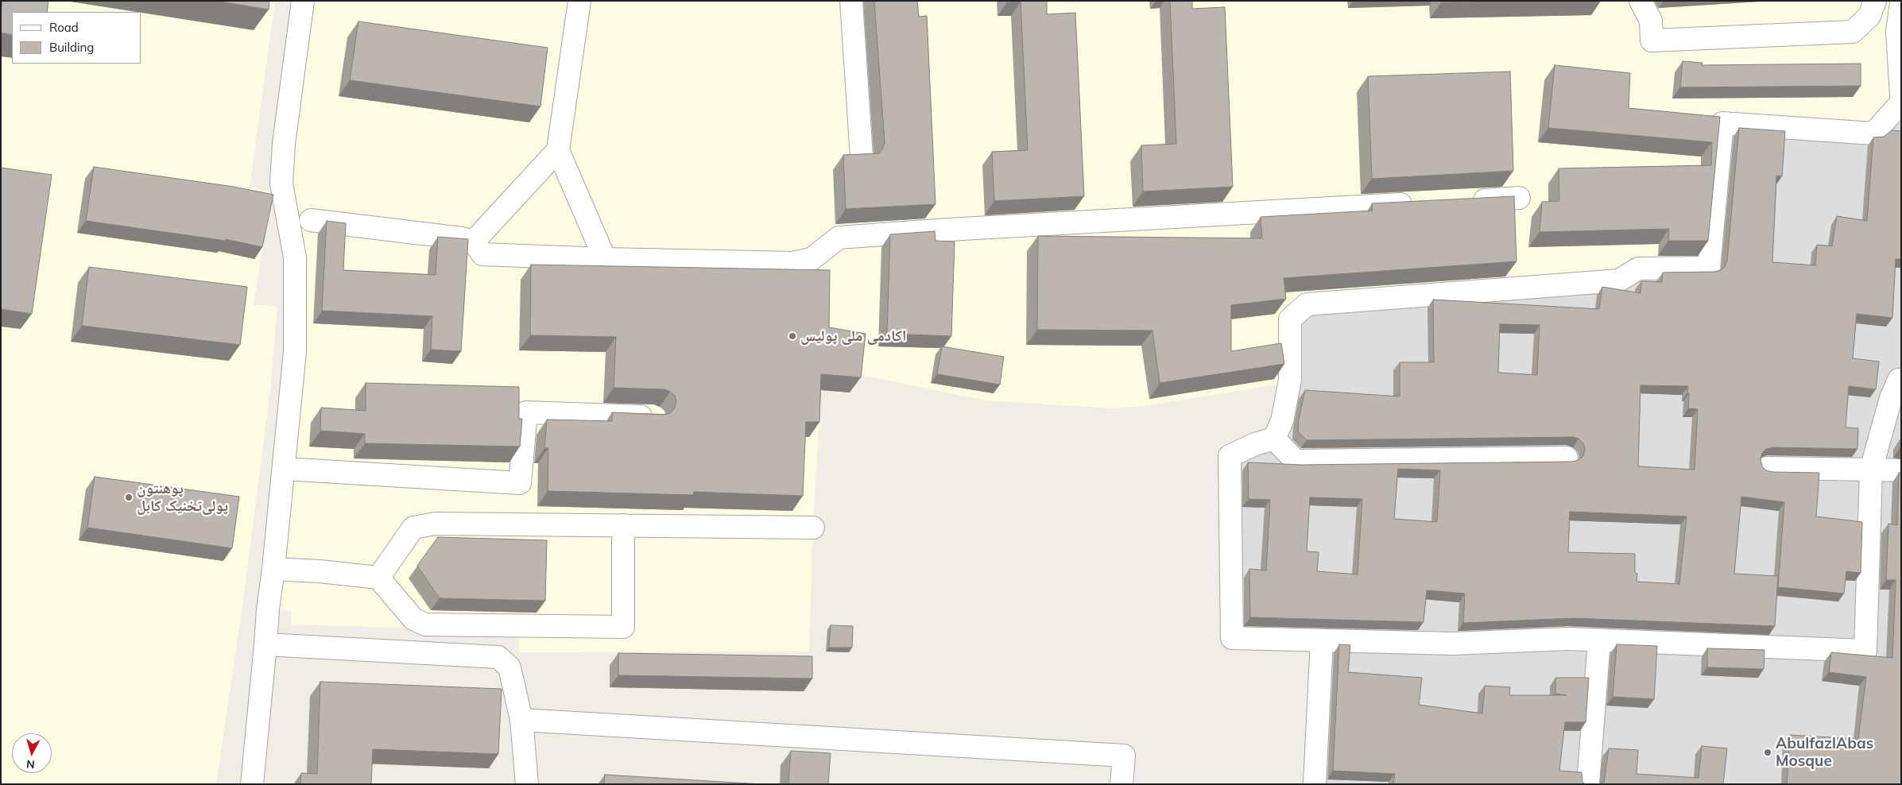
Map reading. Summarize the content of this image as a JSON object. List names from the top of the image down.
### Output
{
  "places": ["اکادمی ملی پولیس", "پوهنتون پولی‌تخنیک کابل", "AbulfazlAbas Mosque"],
  "legend": ["Road", "Building"],
  "north": "bottom"
}
